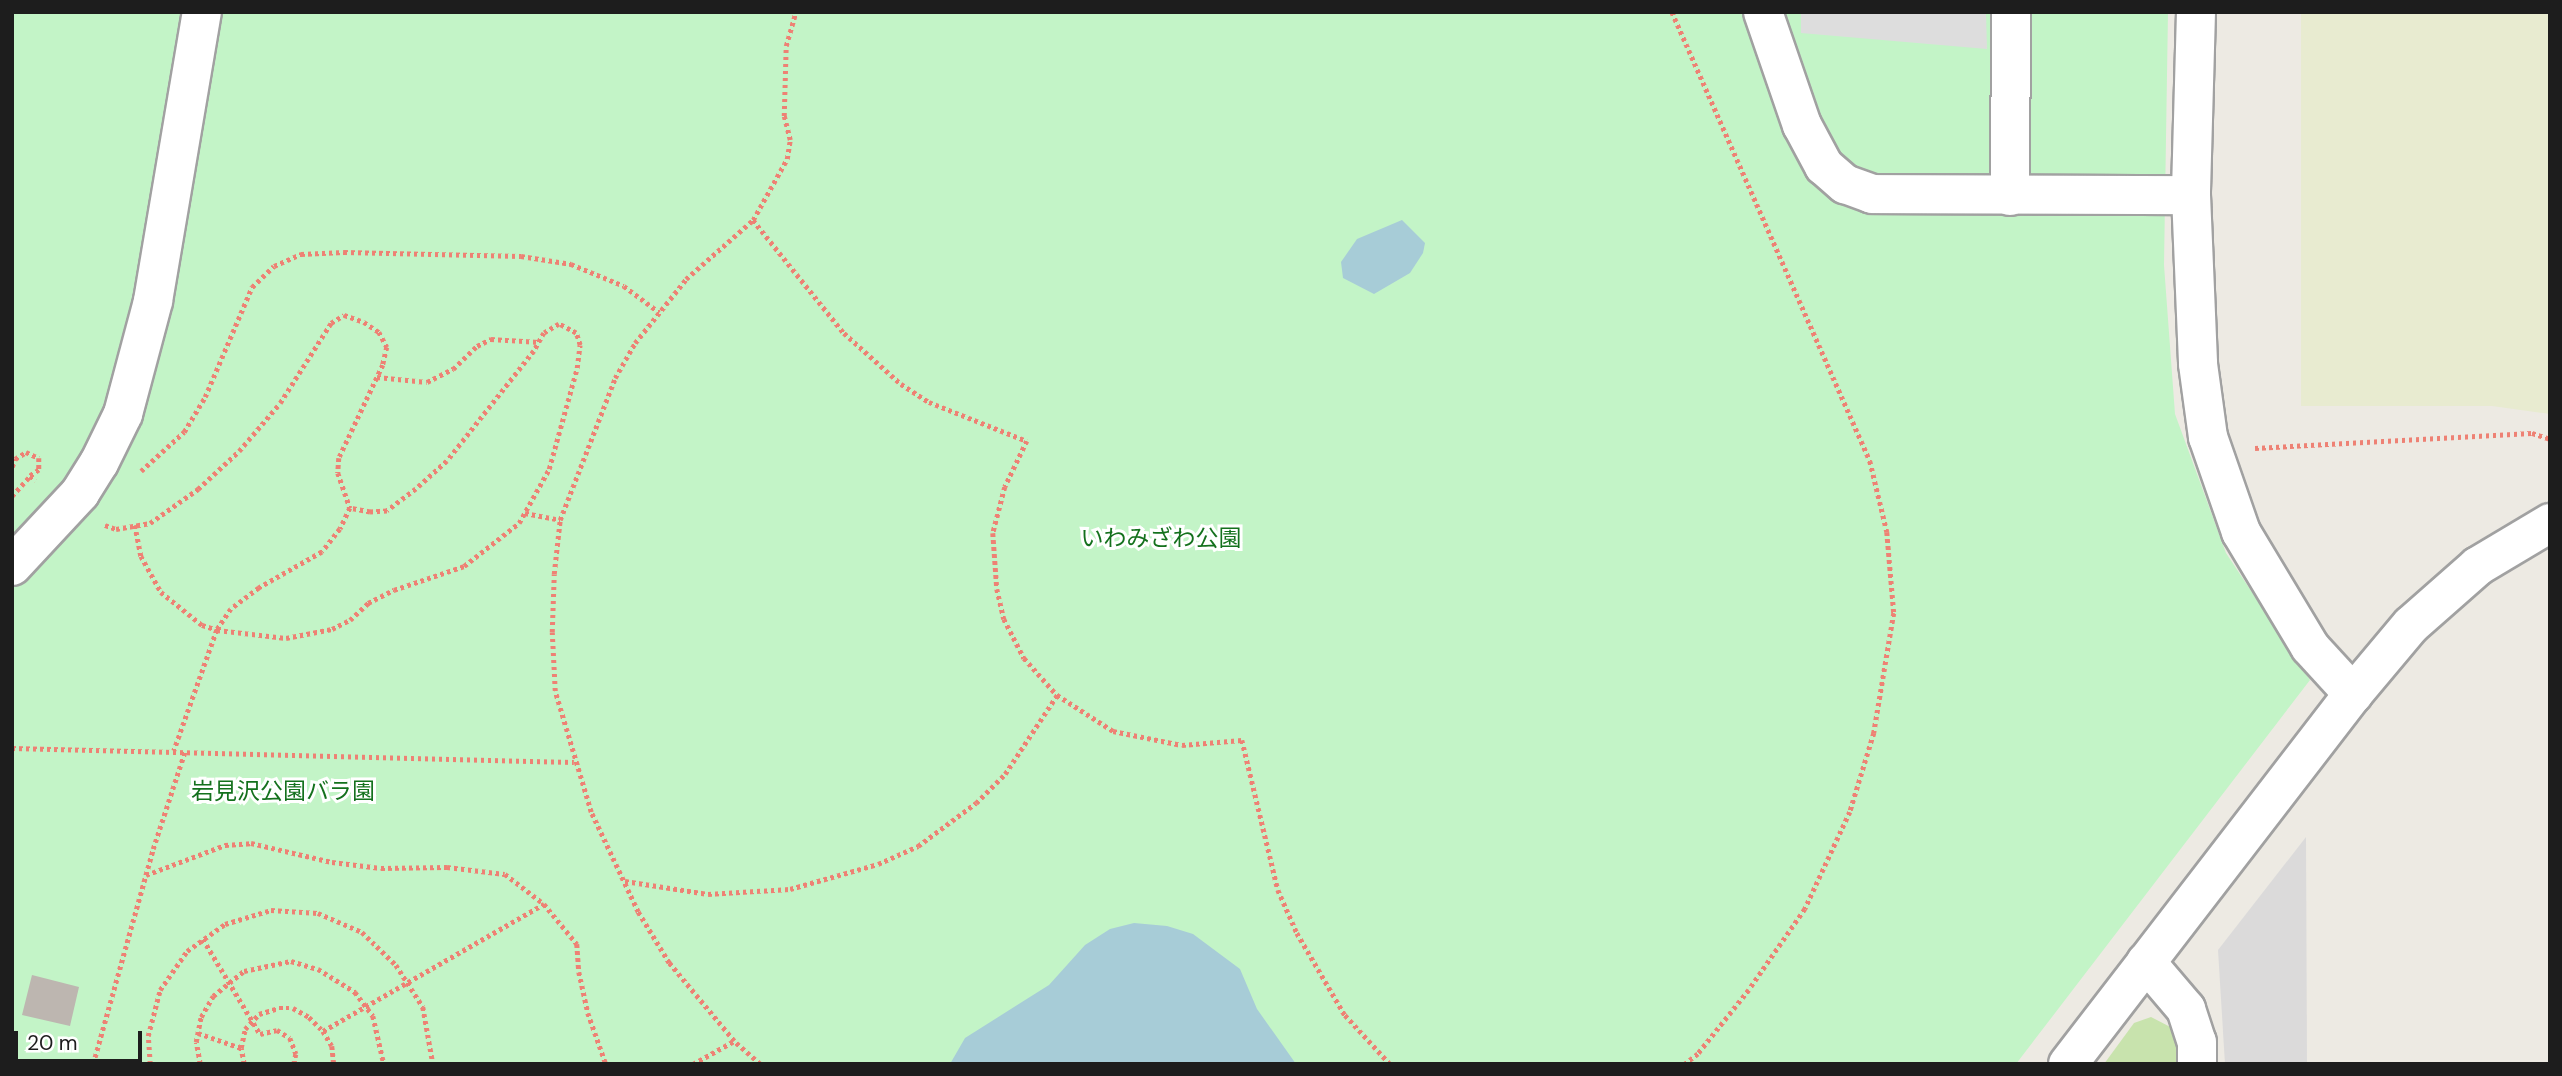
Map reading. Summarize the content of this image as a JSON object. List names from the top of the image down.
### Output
{
  "parks": ["いわみざわ公園", "岩見沢公園バラ園"],
  "scale_bar": "20 m"
}
